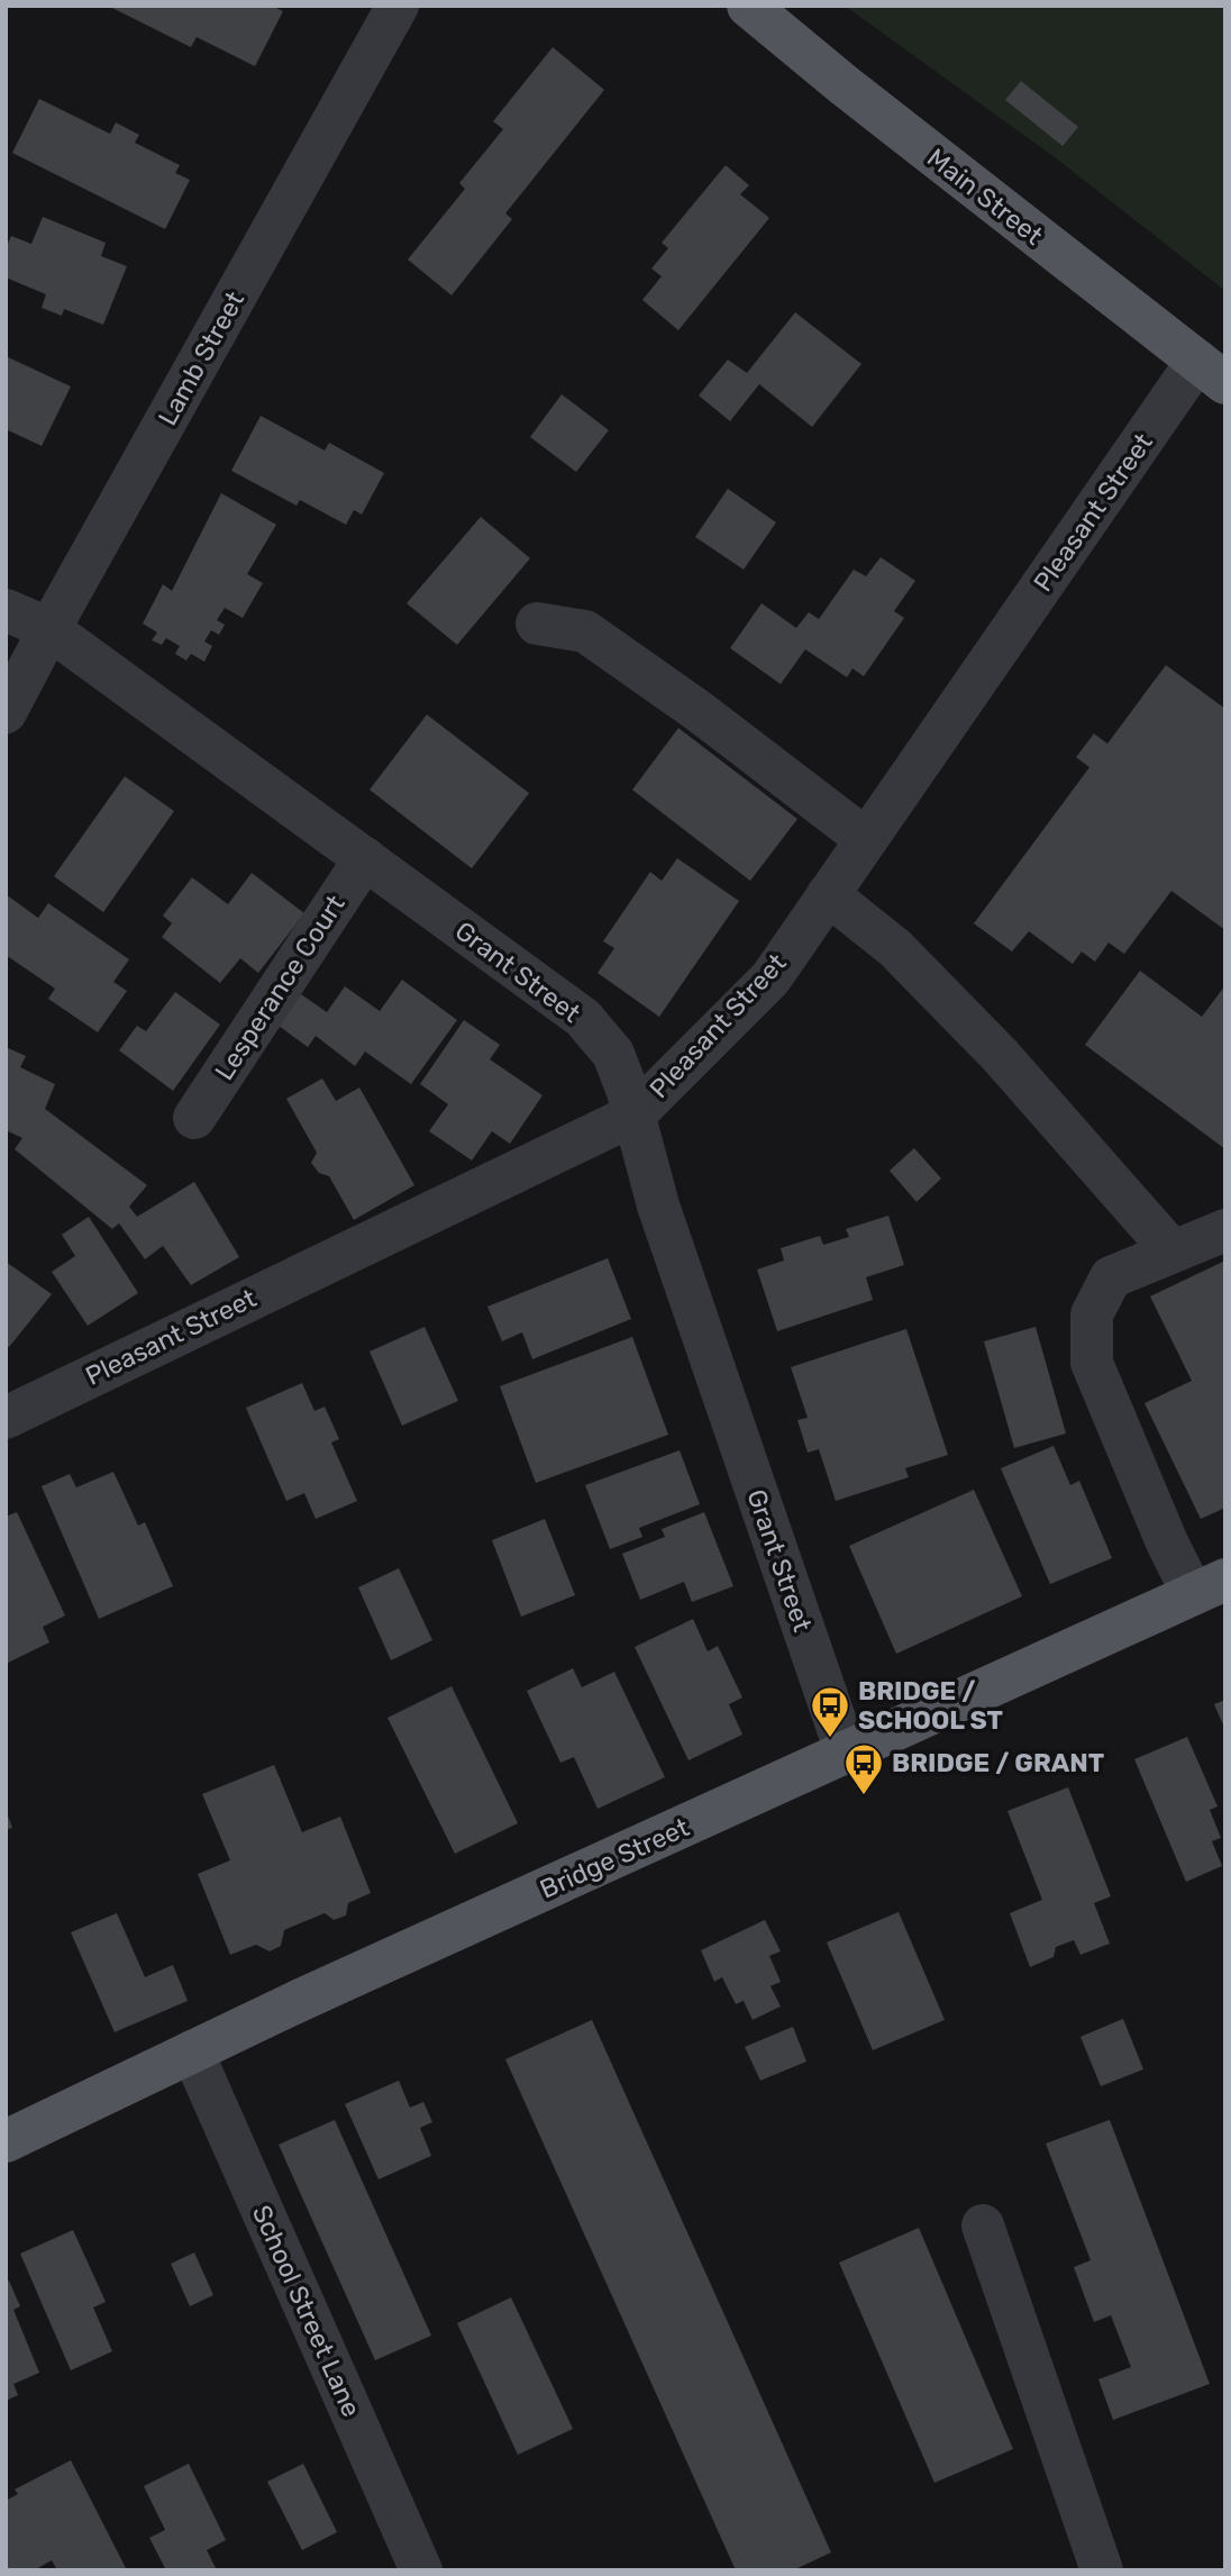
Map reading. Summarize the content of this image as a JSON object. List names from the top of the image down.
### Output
{
  "streets": {
    "main road": ["Main Street", "Bridge Street"],
    "street": [
      "Lamb Street",
      "Pleasant Street",
      "Grant Street",
      "Lesperance Court",
      "School Street Lane"
    ]
  },
  "crossings": [
    ["Main Street", "Pleasant Street"],
    ["Lamb Street", "Grant Street"],
    ["Pleasant Street", "Grant Street"],
    ["Grant Street", "Lesperance Court"],
    ["Grant Street", "Bridge Street"],
    ["Bridge Street", "School Street Lane"]
  ],
  "places": {
    "bus stop": ["BRIDGE / SCHOOL ST", "BRIDGE / GRANT"]
  }
}
